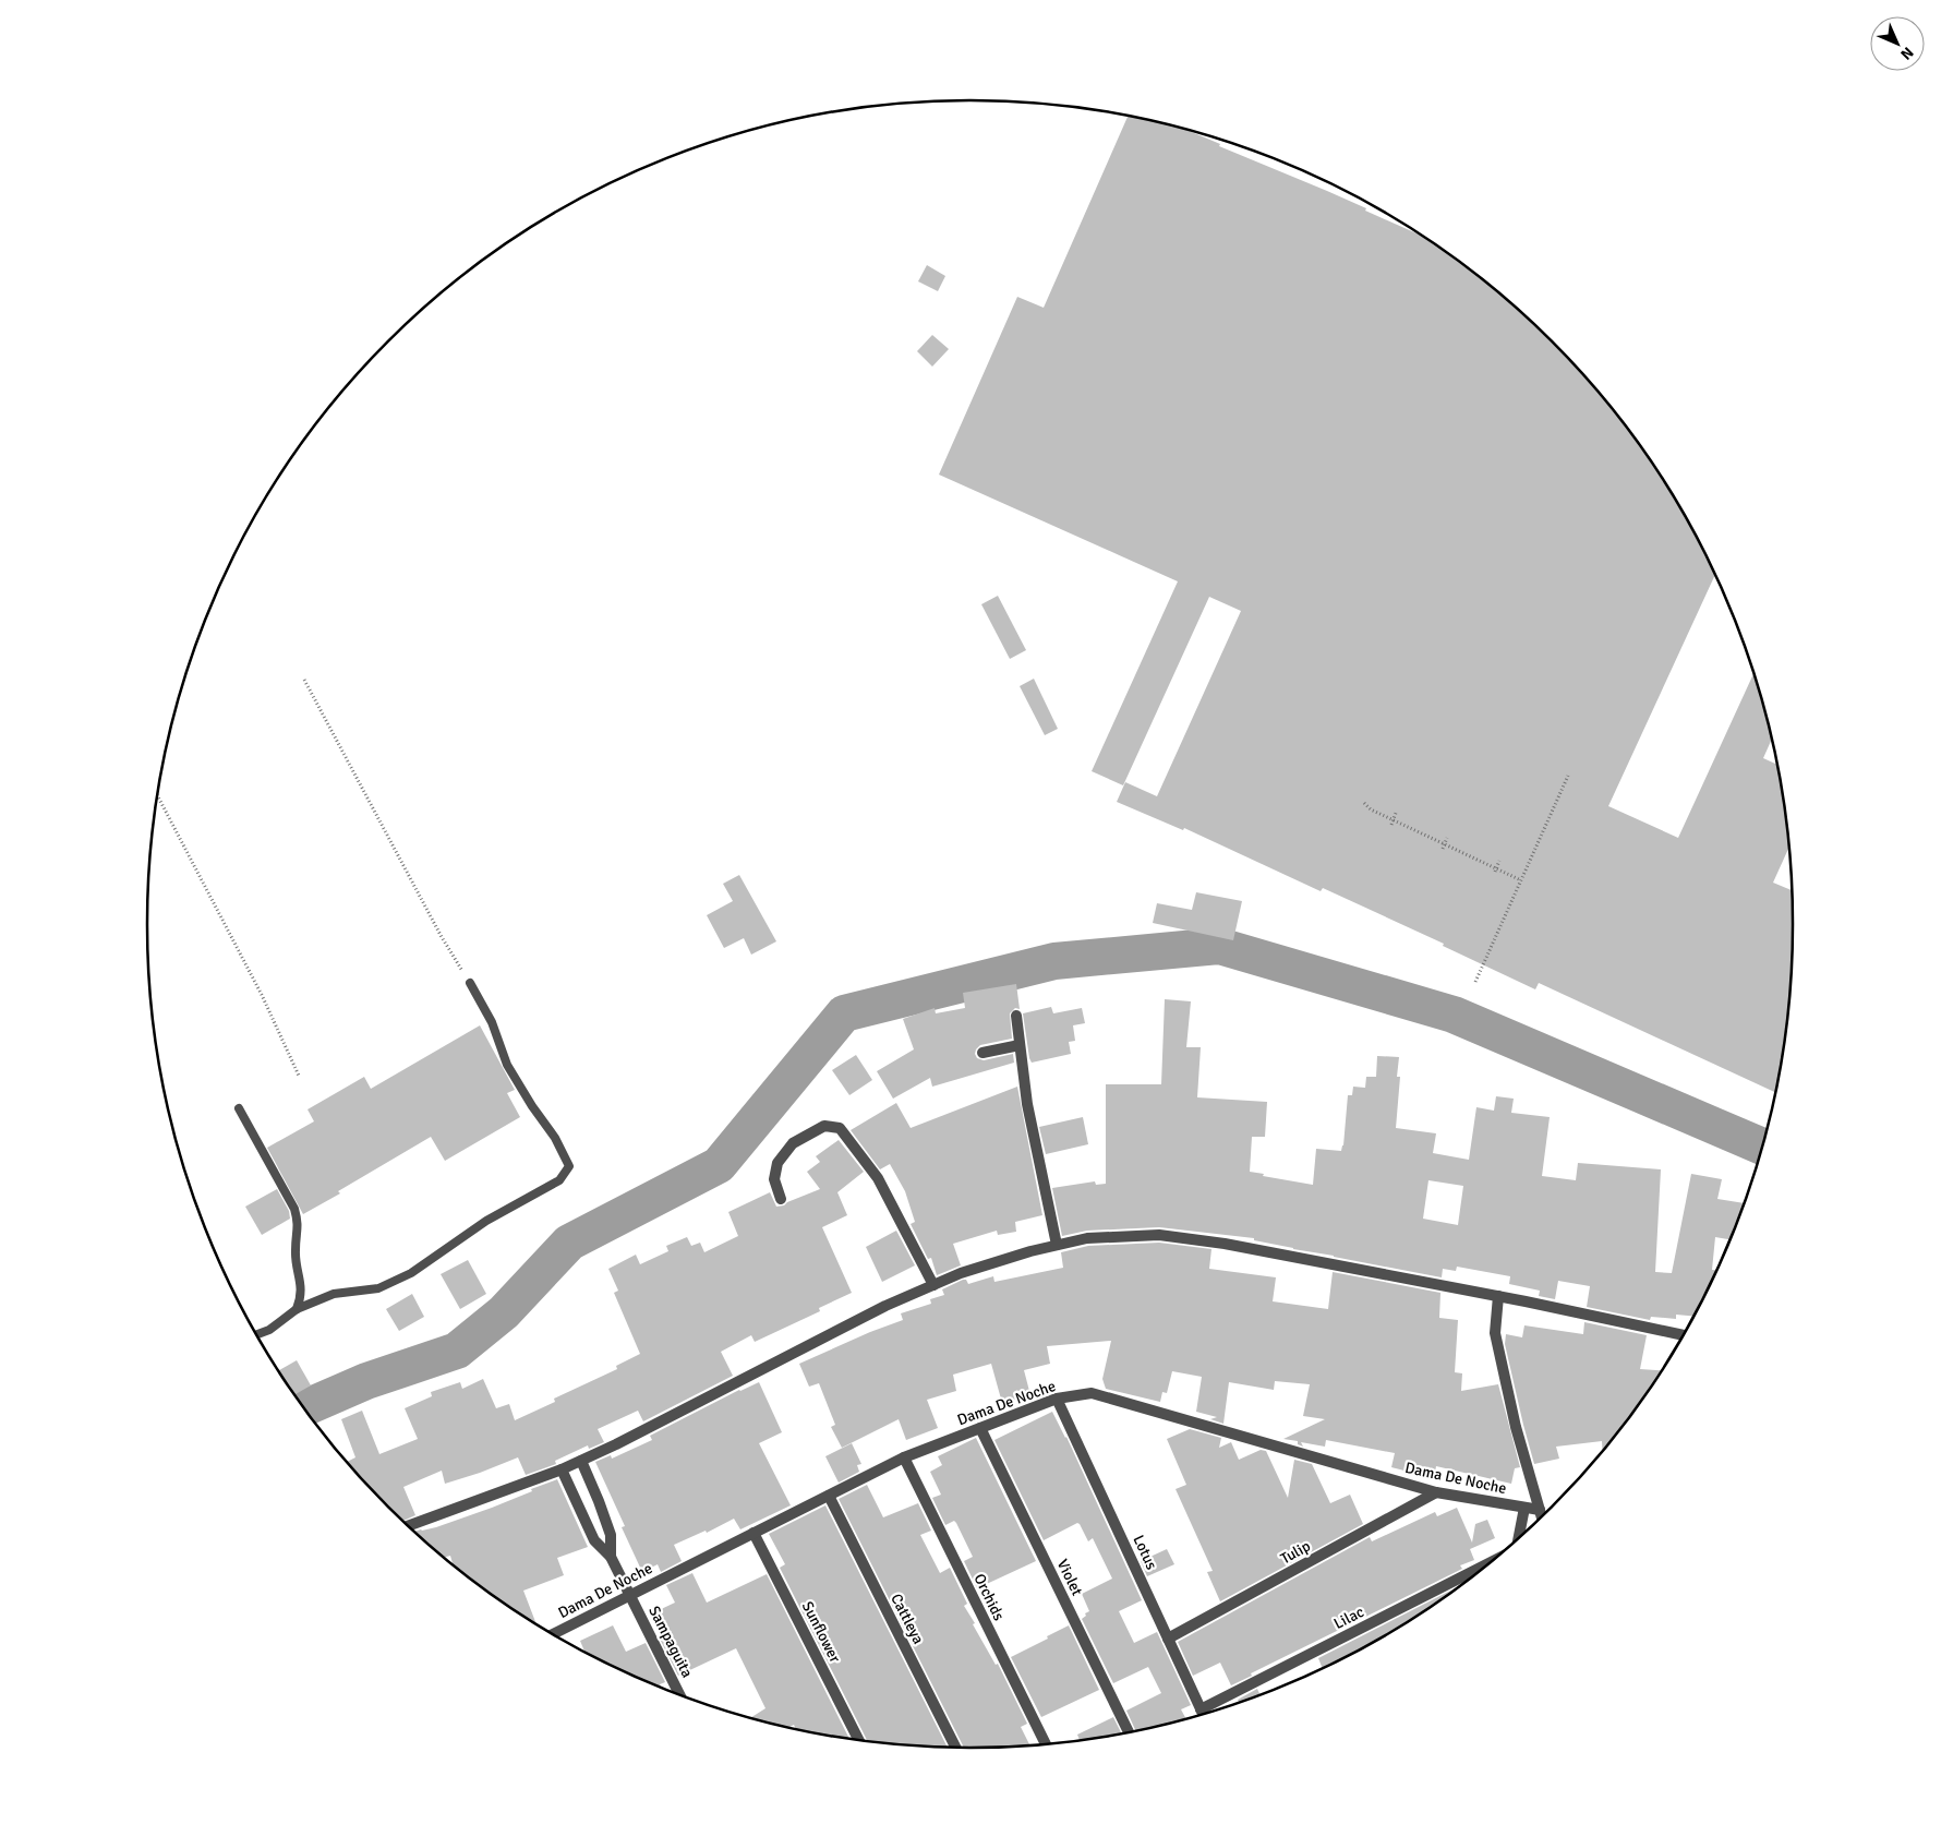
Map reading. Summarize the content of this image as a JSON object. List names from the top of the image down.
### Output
{
  "streets": {
    "street": [
      "Dama De Noche",
      "Lotus",
      "Tulip",
      "Violet",
      "Orchids",
      "Lilac",
      "Cattleya",
      "Sunflower",
      "Sampaguita"
    ]
  },
  "crossings": [
    ["Dama De Noche", "Lotus"],
    ["Dama De Noche", "Tulip"],
    ["Dama De Noche", "Violet"],
    ["Dama De Noche", "Orchids"],
    ["Dama De Noche", "Cattleya"],
    ["Dama De Noche", "Sunflower"],
    ["Dama De Noche", "Sampaguita"],
    ["Lotus", "Tulip"]
  ],
  "north": "bottom right"
}
